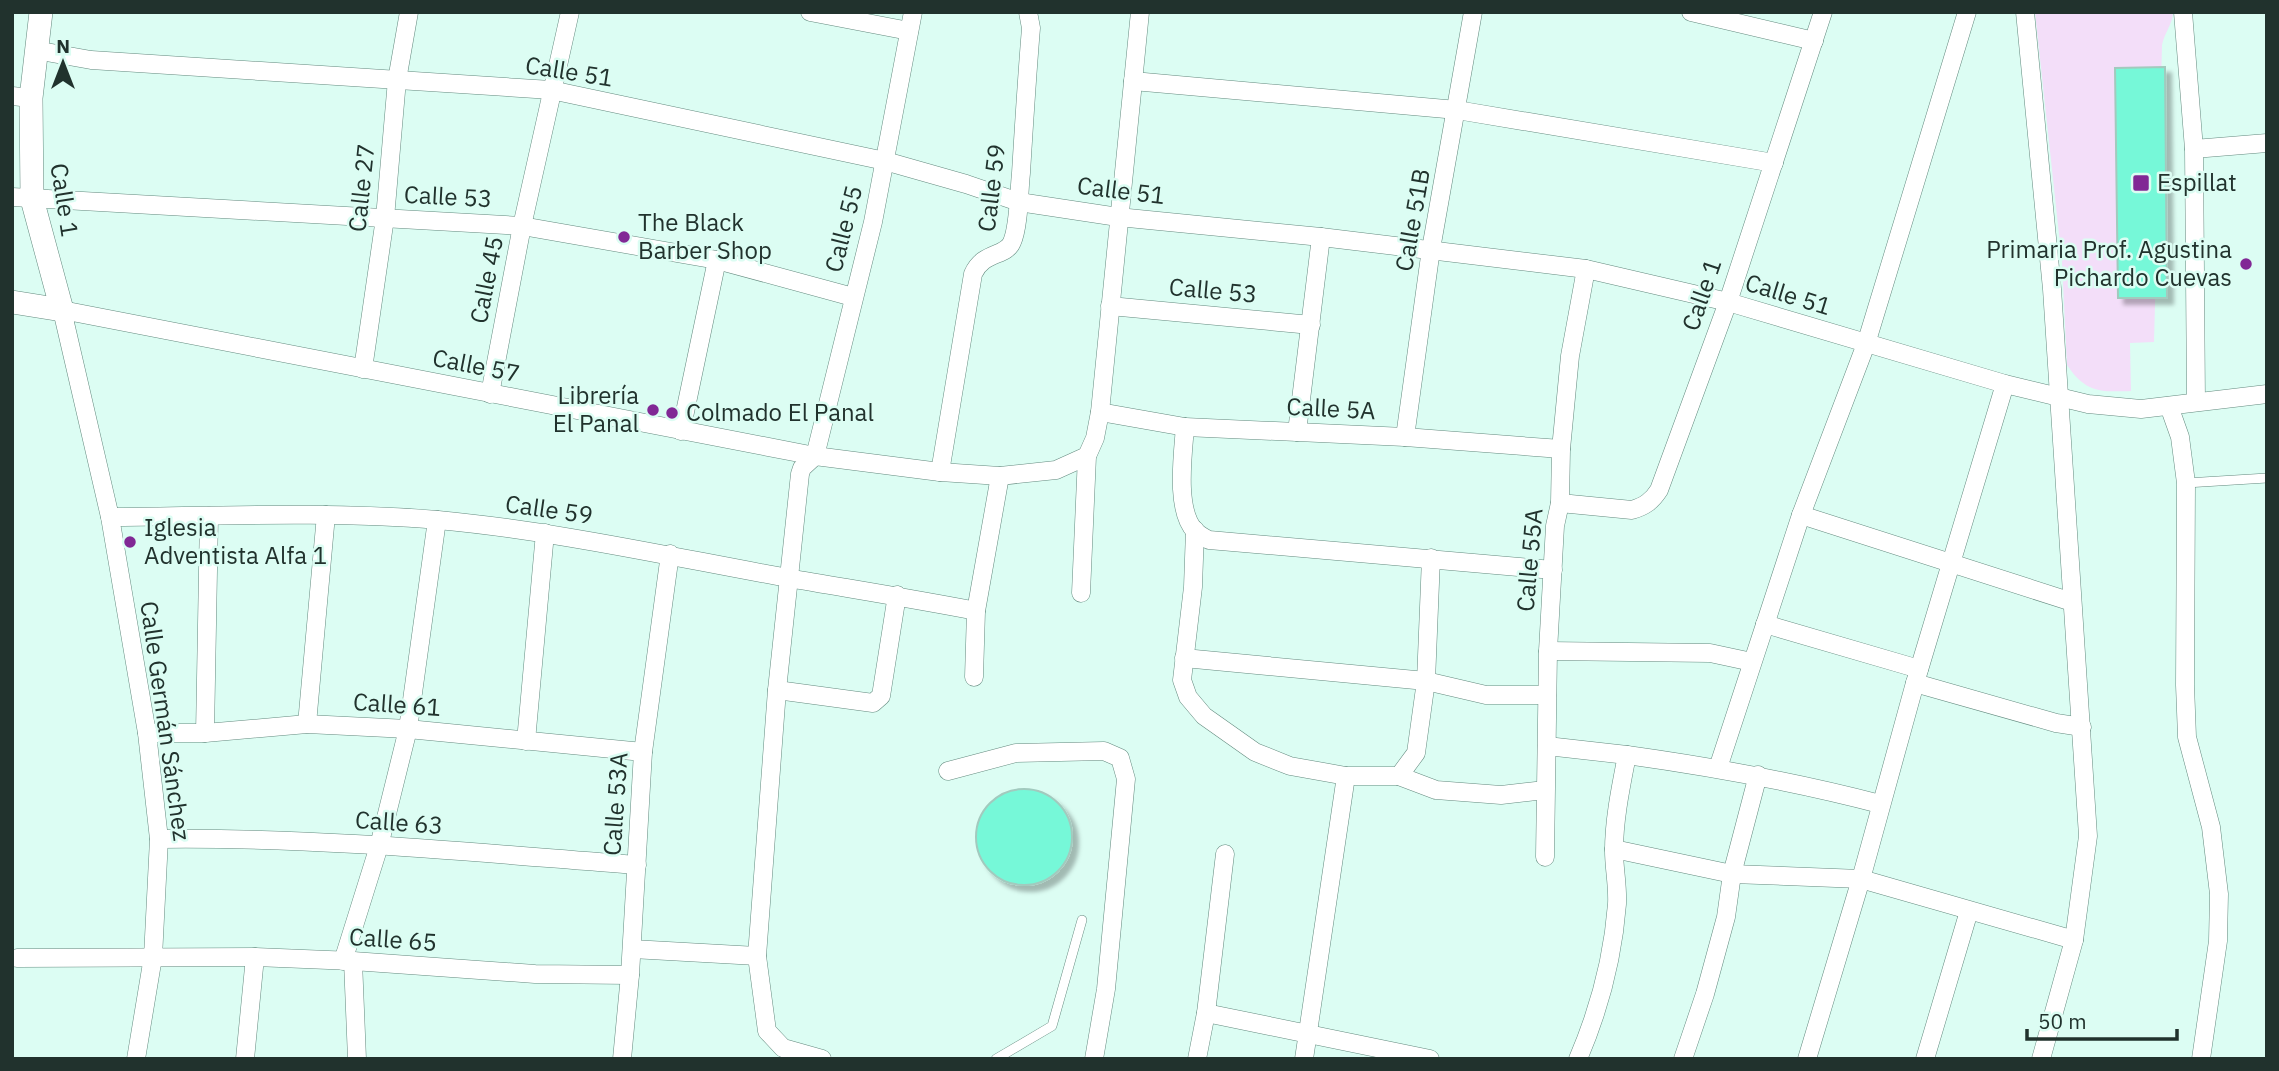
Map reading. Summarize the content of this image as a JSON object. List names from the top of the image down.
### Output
{
  "streets": {
    "street": [
      "Calle 51",
      "Calle 27",
      "Calle 59",
      "Calle 53",
      "Calle 1",
      "Calle 51B",
      "Calle 55",
      "Calle 45",
      "Calle 57",
      "Calle 5A",
      "Calle 55A",
      "Calle 61",
      "Calle Germán Sánchez",
      "Calle 53A",
      "Calle 63",
      "Calle 65"
    ]
  },
  "crossings": [
    ["Calle 51", "Calle 27"],
    ["Calle 51", "Calle 59"],
    ["Calle 51", "Calle 1"],
    ["Calle 51", "Calle 51B"],
    ["Calle 51", "Calle 55"],
    ["Calle 51", "Calle 45"],
    ["Calle 51", "Calle 55A"],
    ["Calle 27", "Calle 53"],
    ["Calle 27", "Calle 57"],
    ["Calle 59", "Calle 55"],
    ["Calle 59", "Calle 57"],
    ["Calle 59", "Calle Germán Sánchez"],
    ["Calle 59", "Calle 53A"],
    ["Calle 53", "Calle 1"],
    ["Calle 53", "Calle 55"],
    ["Calle 53", "Calle 45"],
    ["Calle 1", "Calle 57"],
    ["Calle 1", "Calle 55A"],
    ["Calle 1", "Calle Germán Sánchez"],
    ["Calle 51B", "Calle 5A"],
    ["Calle 55", "Calle 57"],
    ["Calle 45", "Calle 57"],
    ["Calle 57", "Calle Germán Sánchez"],
    ["Calle 5A", "Calle 55A"],
    ["Calle 61", "Calle Germán Sánchez"],
    ["Calle 61", "Calle 53A"],
    ["Calle Germán Sánchez", "Calle 63"],
    ["Calle Germán Sánchez", "Calle 65"],
    ["Calle 53A", "Calle 63"],
    ["Calle 53A", "Calle 65"]
  ],
  "places": {
    "transit": ["Espillat"],
    "other": [
      "The Black Barber Shop",
      "Primaria Prof. Agustina Pichardo Cuevas",
      "Librería El Panal",
      "Colmado El Panal",
      "Iglesia Adventista Alfa 1"
    ]
  },
  "scale_bar": "50 m",
  "north": "top"
}
